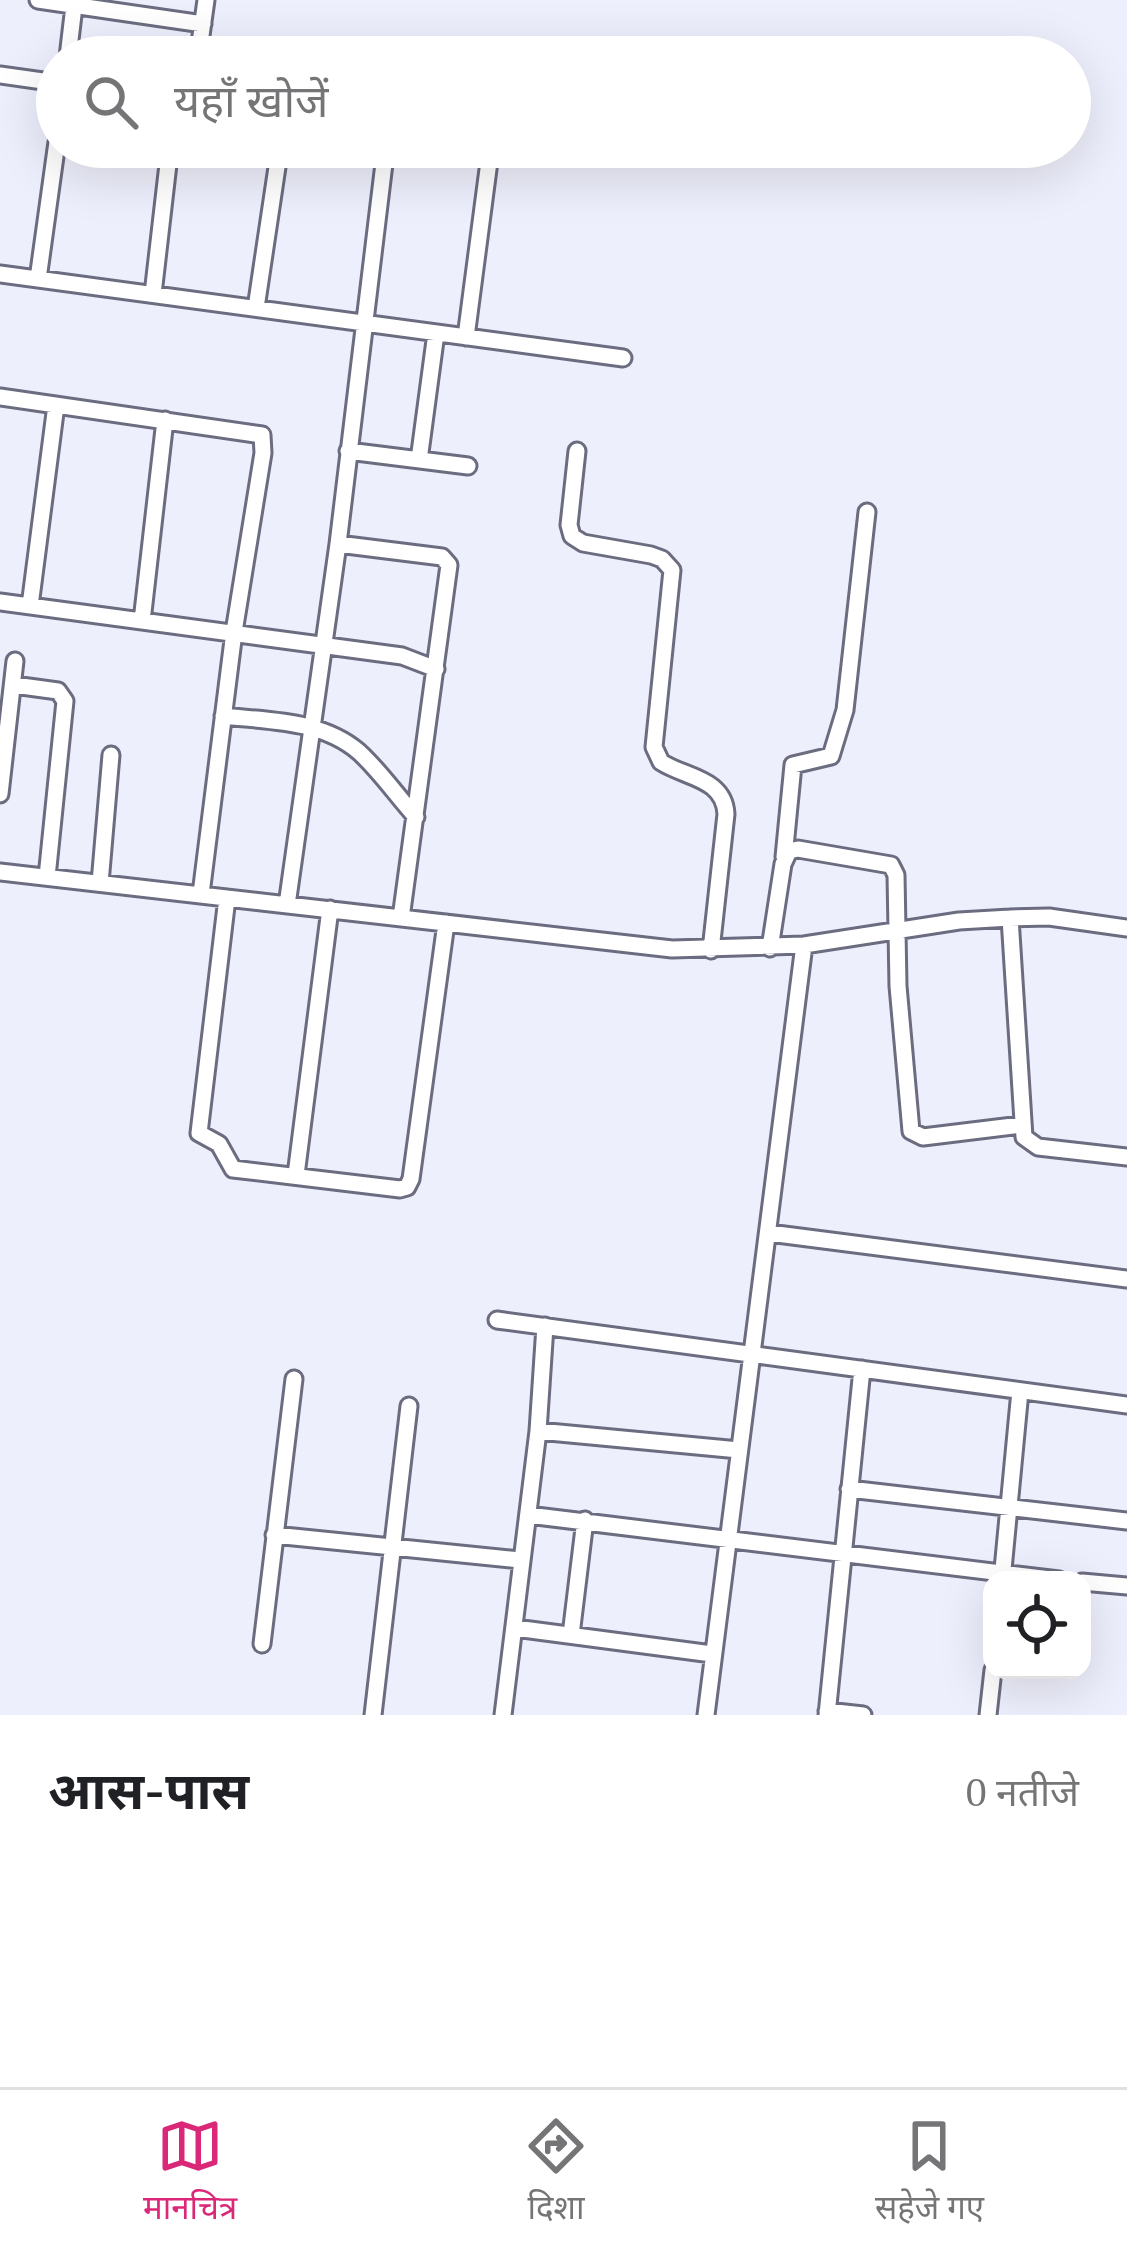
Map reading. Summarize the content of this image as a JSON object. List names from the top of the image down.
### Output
{
  "page": {
    "search": "यहाँ खोजें",
    "heading": ["आस-पास", "0 नतीजे"],
    "nav": ["मानचित्र", "दिशा", "सहेजे गए"]
  }
}
